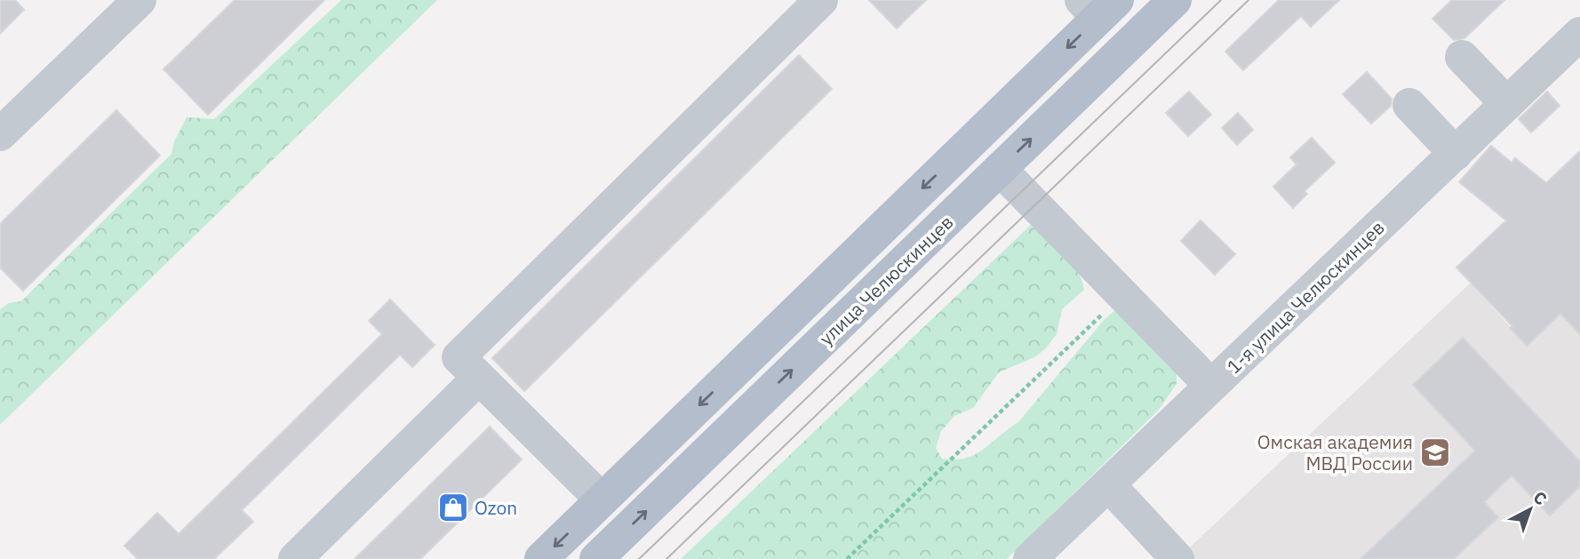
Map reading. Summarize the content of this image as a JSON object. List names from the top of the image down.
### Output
{
  "streets": {
    "main road": ["улица Челюскинцев"],
    "street": ["1-я улица Челюскинцев"]
  },
  "places": {
    "school or university": ["Омская академия МВД России"],
    "shop": ["Ozon"]
  },
  "north": "top right"
}
